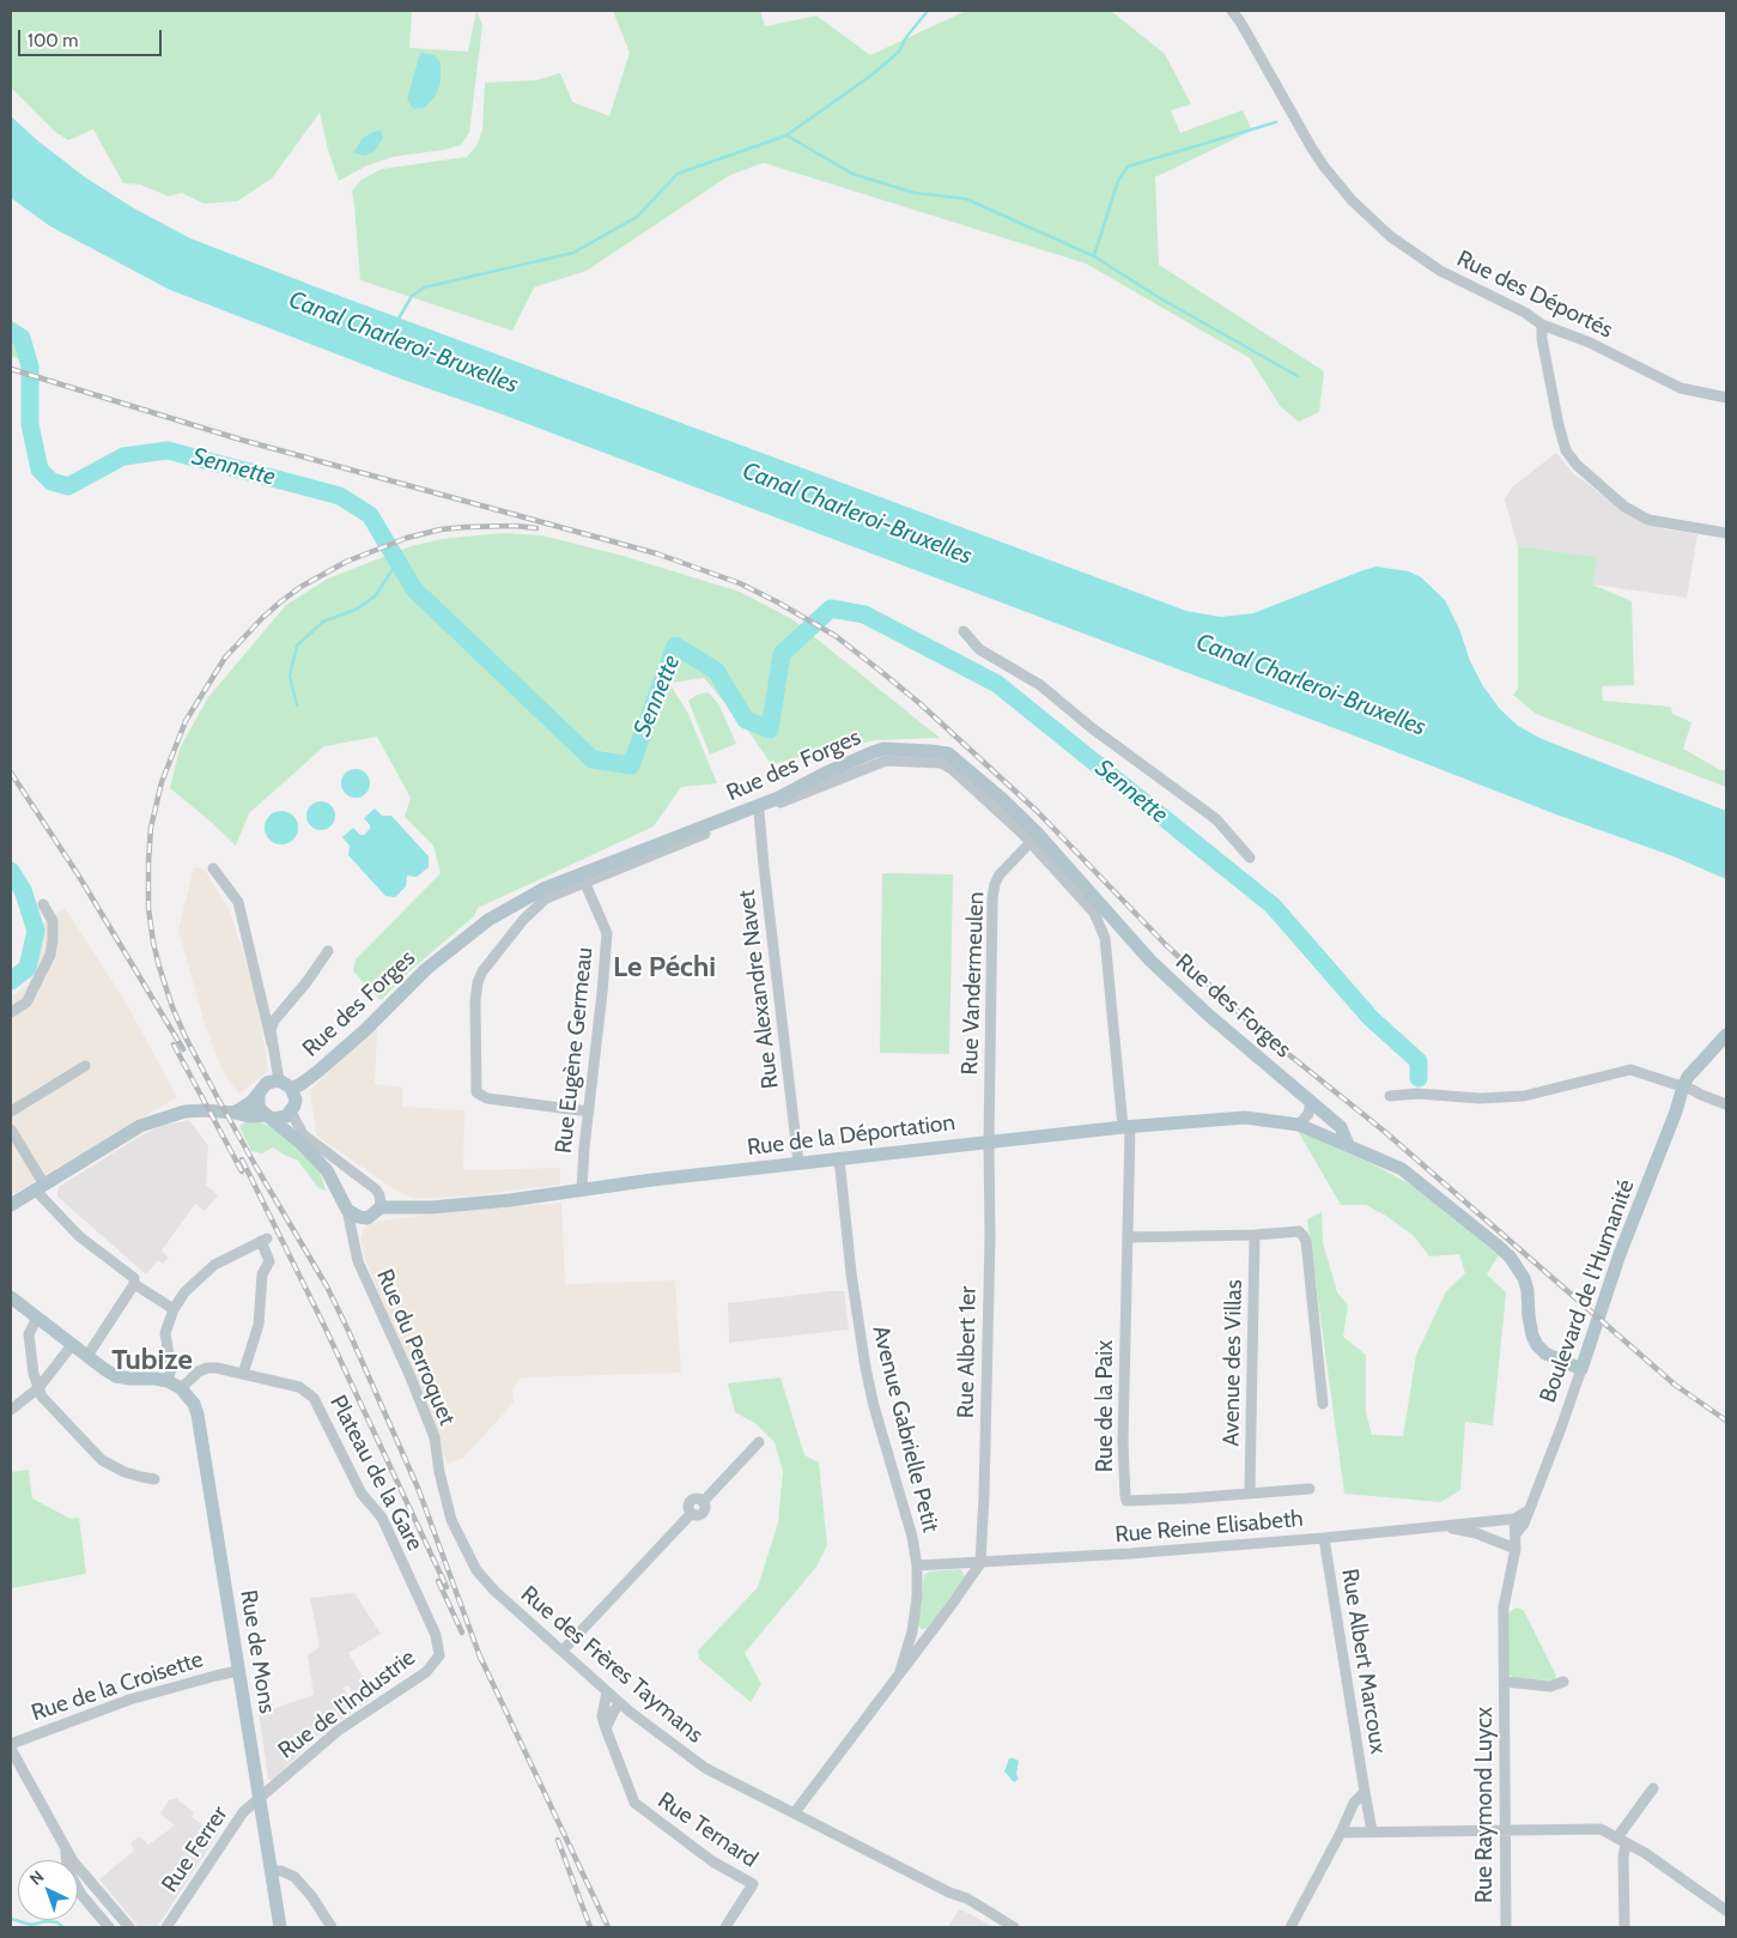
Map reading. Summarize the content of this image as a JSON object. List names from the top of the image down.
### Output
{
  "streets": {
    "main road": [
      "Rue des Forges",
      "Rue de la Déportation",
      "Boulevard de l'Humanité",
      "Rue de Mons"
    ],
    "street": [
      "Rue des Déportés",
      "Rue Vandermeulen",
      "Rue Alexandre Navet",
      "Rue Eugène Germeau",
      "Rue du Perroquet",
      "Rue Albert 1er",
      "Avenue des Villas",
      "Rue de la Paix",
      "Avenue Gabrielle Petit",
      "Plateau de la Gare",
      "Rue Reine Elisabeth",
      "Rue Albert Marcoux",
      "Rue des Frères Taymans",
      "Rue de la Croisette",
      "Rue de l'Industrie",
      "Rue Raymond Luycx",
      "Rue Ternard",
      "Rue Ferrer"
    ]
  },
  "crossings": [
    ["Rue des Forges", "Rue Vandermeulen"],
    ["Rue des Forges", "Rue Alexandre Navet"],
    ["Rue des Forges", "Rue Eugène Germeau"],
    ["Rue des Forges", "Rue de la Déportation"],
    ["Rue des Forges", "Rue de la Paix"],
    ["Rue Vandermeulen", "Rue de la Déportation"],
    ["Rue Vandermeulen", "Rue Albert 1er"],
    ["Rue Alexandre Navet", "Rue de la Déportation"],
    ["Rue Eugène Germeau", "Rue de la Déportation"],
    ["Rue de la Déportation", "Rue Albert 1er"],
    ["Rue de la Déportation", "Rue de la Paix"],
    ["Rue de la Déportation", "Avenue Gabrielle Petit"],
    ["Boulevard de l'Humanité", "Rue Raymond Luycx"],
    ["Rue du Perroquet", "Rue des Frères Taymans"],
    ["Rue Albert 1er", "Rue Reine Elisabeth"],
    ["Avenue des Villas", "Rue de la Paix"],
    ["Avenue Gabrielle Petit", "Rue Reine Elisabeth"],
    ["Plateau de la Gare", "Rue de Mons"],
    ["Plateau de la Gare", "Rue de l'Industrie"],
    ["Rue Reine Elisabeth", "Rue Albert Marcoux"],
    ["Rue Reine Elisabeth", "Rue Raymond Luycx"],
    ["Rue de Mons", "Rue de la Croisette"],
    ["Rue de Mons", "Rue de l'Industrie"],
    ["Rue de Mons", "Rue Ferrer"],
    ["Rue des Frères Taymans", "Rue Ternard"],
    ["Rue de l'Industrie", "Rue Ferrer"]
  ],
  "districts": ["Le Péchi", "Tubize"],
  "water": ["Canal Charleroi-Bruxelles", "Sennette"],
  "scale_bar": "100 m",
  "north": "top left"
}
